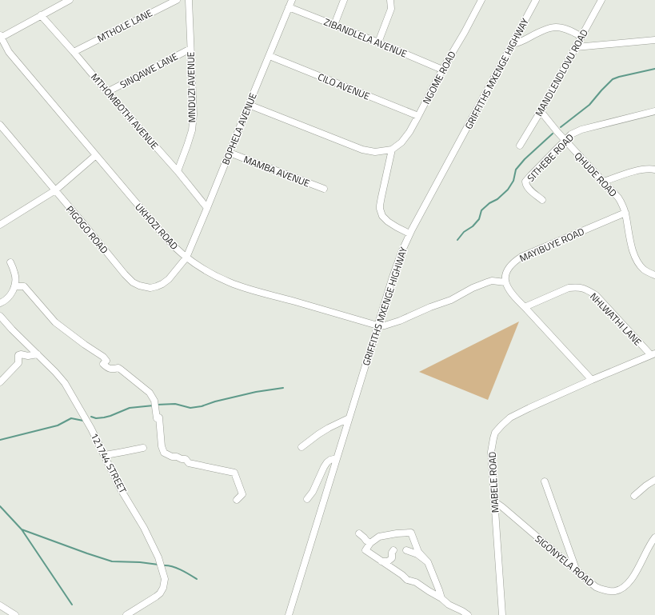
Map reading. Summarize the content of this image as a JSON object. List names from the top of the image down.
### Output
{
  "streets": {
    "street": [
      "MTHOLE LANE",
      "ZIBANDLELA AVENUE",
      "SINQAWE LANE",
      "MANDLENDLOVU ROAD",
      "GRIFFITHS MXENGE HIGHWAY",
      "NGOME ROAD",
      "CILO AVENUE",
      "MNDUZI AVENUE",
      "MTHOMBOTHI AVENUE",
      "BOPHELA AVENUE",
      "SITHEBE ROAD",
      "MAMBA AVENUE",
      "QHUDE ROAD",
      "UKHOZI ROAD",
      "PIGOGO ROAD",
      "MAYIBUYE ROAD",
      "NHLWATHI LANE",
      "121744 STREET",
      "MABELE ROAD",
      "SIGONYELA ROAD"
    ]
  },
  "crossings": [
    ["MTHOLE LANE", "MTHOMBOTHI AVENUE"],
    ["ZIBANDLELA AVENUE", "NGOME ROAD"],
    ["ZIBANDLELA AVENUE", "BOPHELA AVENUE"],
    ["SINQAWE LANE", "MNDUZI AVENUE"],
    ["SINQAWE LANE", "MTHOMBOTHI AVENUE"],
    ["MANDLENDLOVU ROAD", "QHUDE ROAD"],
    ["GRIFFITHS MXENGE HIGHWAY", "UKHOZI ROAD"],
    ["NGOME ROAD", "CILO AVENUE"],
    ["CILO AVENUE", "BOPHELA AVENUE"],
    ["MNDUZI AVENUE", "MTHOMBOTHI AVENUE"],
    ["MTHOMBOTHI AVENUE", "BOPHELA AVENUE"],
    ["BOPHELA AVENUE", "MAMBA AVENUE"],
    ["BOPHELA AVENUE", "UKHOZI ROAD"],
    ["BOPHELA AVENUE", "PIGOGO ROAD"],
    ["SITHEBE ROAD", "QHUDE ROAD"],
    ["QHUDE ROAD", "MAYIBUYE ROAD"],
    ["UKHOZI ROAD", "PIGOGO ROAD"],
    ["NHLWATHI LANE", "MABELE ROAD"],
    ["MABELE ROAD", "SIGONYELA ROAD"]
  ]
}
